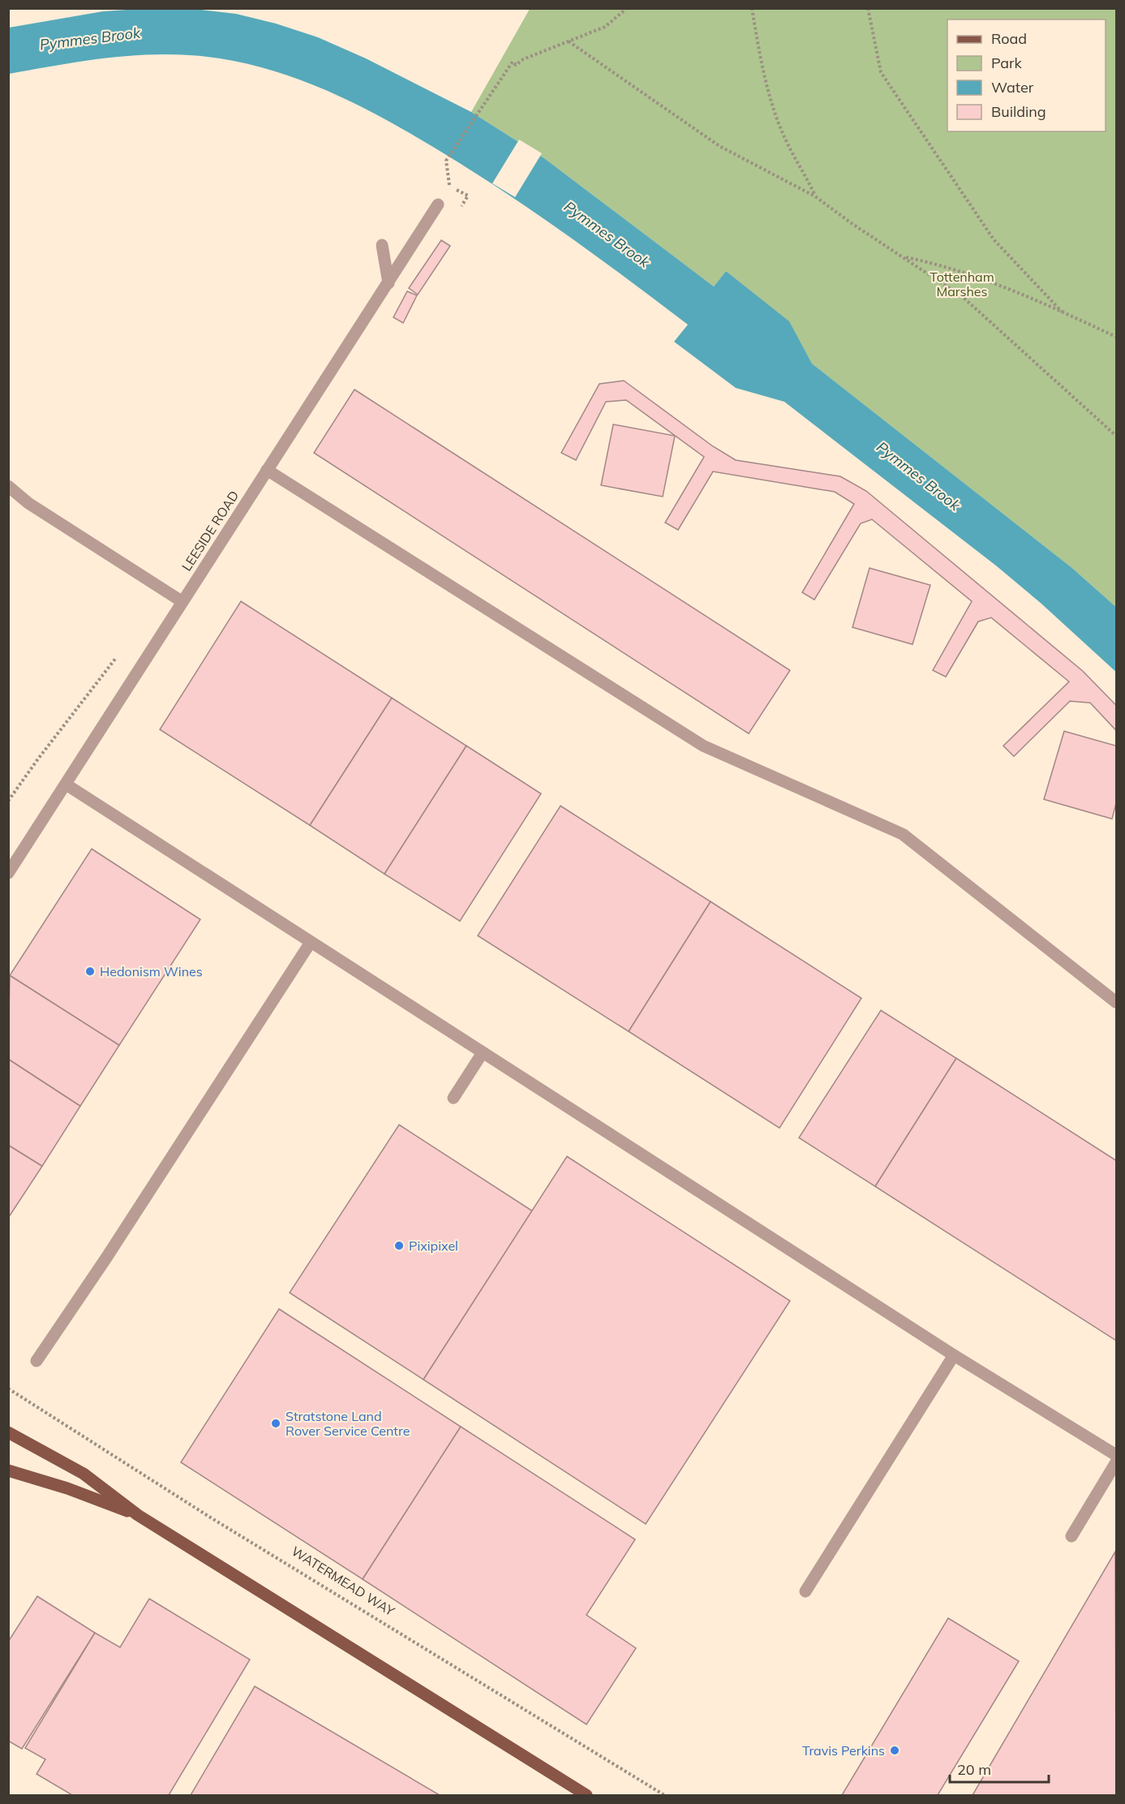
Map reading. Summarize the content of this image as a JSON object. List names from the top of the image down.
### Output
{
  "streets": {
    "street": ["LEESIDE ROAD"],
    "path": ["WATERMEAD WAY"]
  },
  "water": ["Pymmes Brook"],
  "parks": ["Tottenham Marshes"],
  "places": [
    "Hedonism Wines",
    "Pixipixel",
    "Stratstone Land Rover Service Centre",
    "Travis Perkins"
  ],
  "legend": [
    "Road",
    "Park",
    "Water",
    "Building"
  ],
  "scale_bar": "20 m"
}
